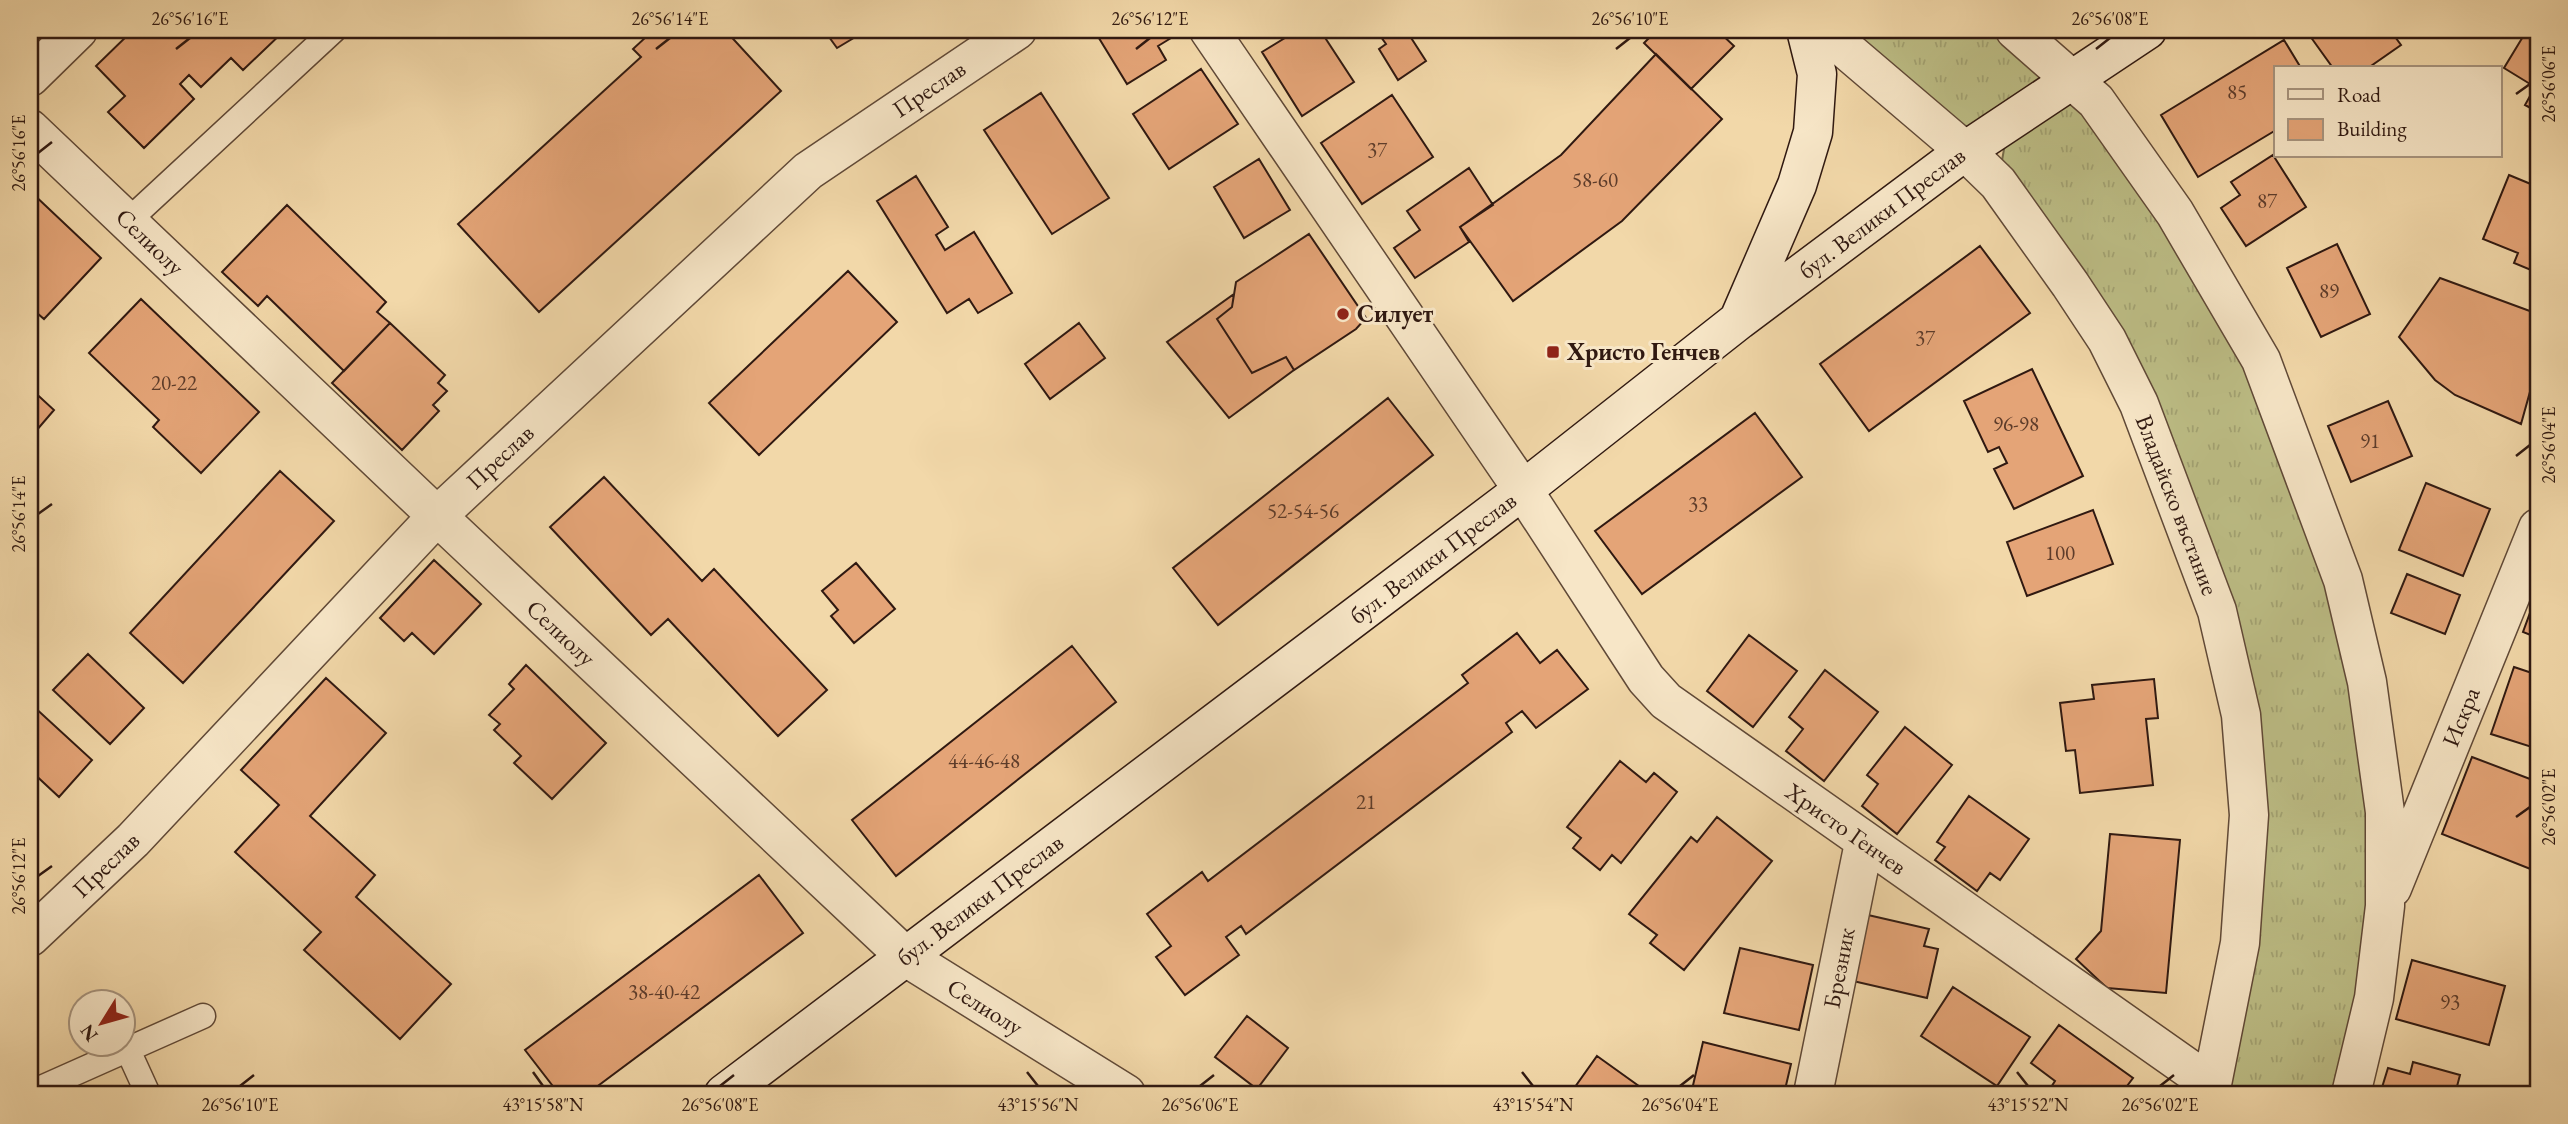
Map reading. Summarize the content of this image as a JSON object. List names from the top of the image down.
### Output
{
  "streets": {
    "street": [
      "Преслав",
      "бул. Велики Преслав",
      "Селиолу",
      "Владайско въстание",
      "Искра",
      "Христо Генчев",
      "Брезник"
    ]
  },
  "crossings": [
    ["Преслав", "Селиолу"],
    ["бул. Велики Преслав", "Селиолу"],
    ["бул. Велики Преслав", "Владайско въстание"],
    ["бул. Велики Преслав", "Христо Генчев"],
    ["Владайско въстание", "Христо Генчев"],
    ["Христо Генчев", "Брезник"]
  ],
  "places": {
    "other": ["Силует"],
    "transit": ["Христо Генчев"]
  },
  "house_numbers": [
    "85",
    "37",
    "58-60",
    "87",
    "89",
    "37",
    "20-22",
    "96-98",
    "91",
    "33",
    "52-54-56",
    "100",
    "44-46-48",
    "21",
    "38-40-42",
    "93"
  ],
  "legend": ["Road", "Building"],
  "north": "bottom left",
  "coordinates": [
    "26°56'16\"E",
    "26°56'14\"E",
    "26°56'12\"E",
    "26°56'10\"E",
    "26°56'08\"E",
    "26°56'06\"E",
    "26°56'04\"E",
    "26°56'02\"E",
    "43°15'58\"N",
    "43°15'56\"N",
    "43°15'54\"N",
    "43°15'52\"N"
  ]
}
